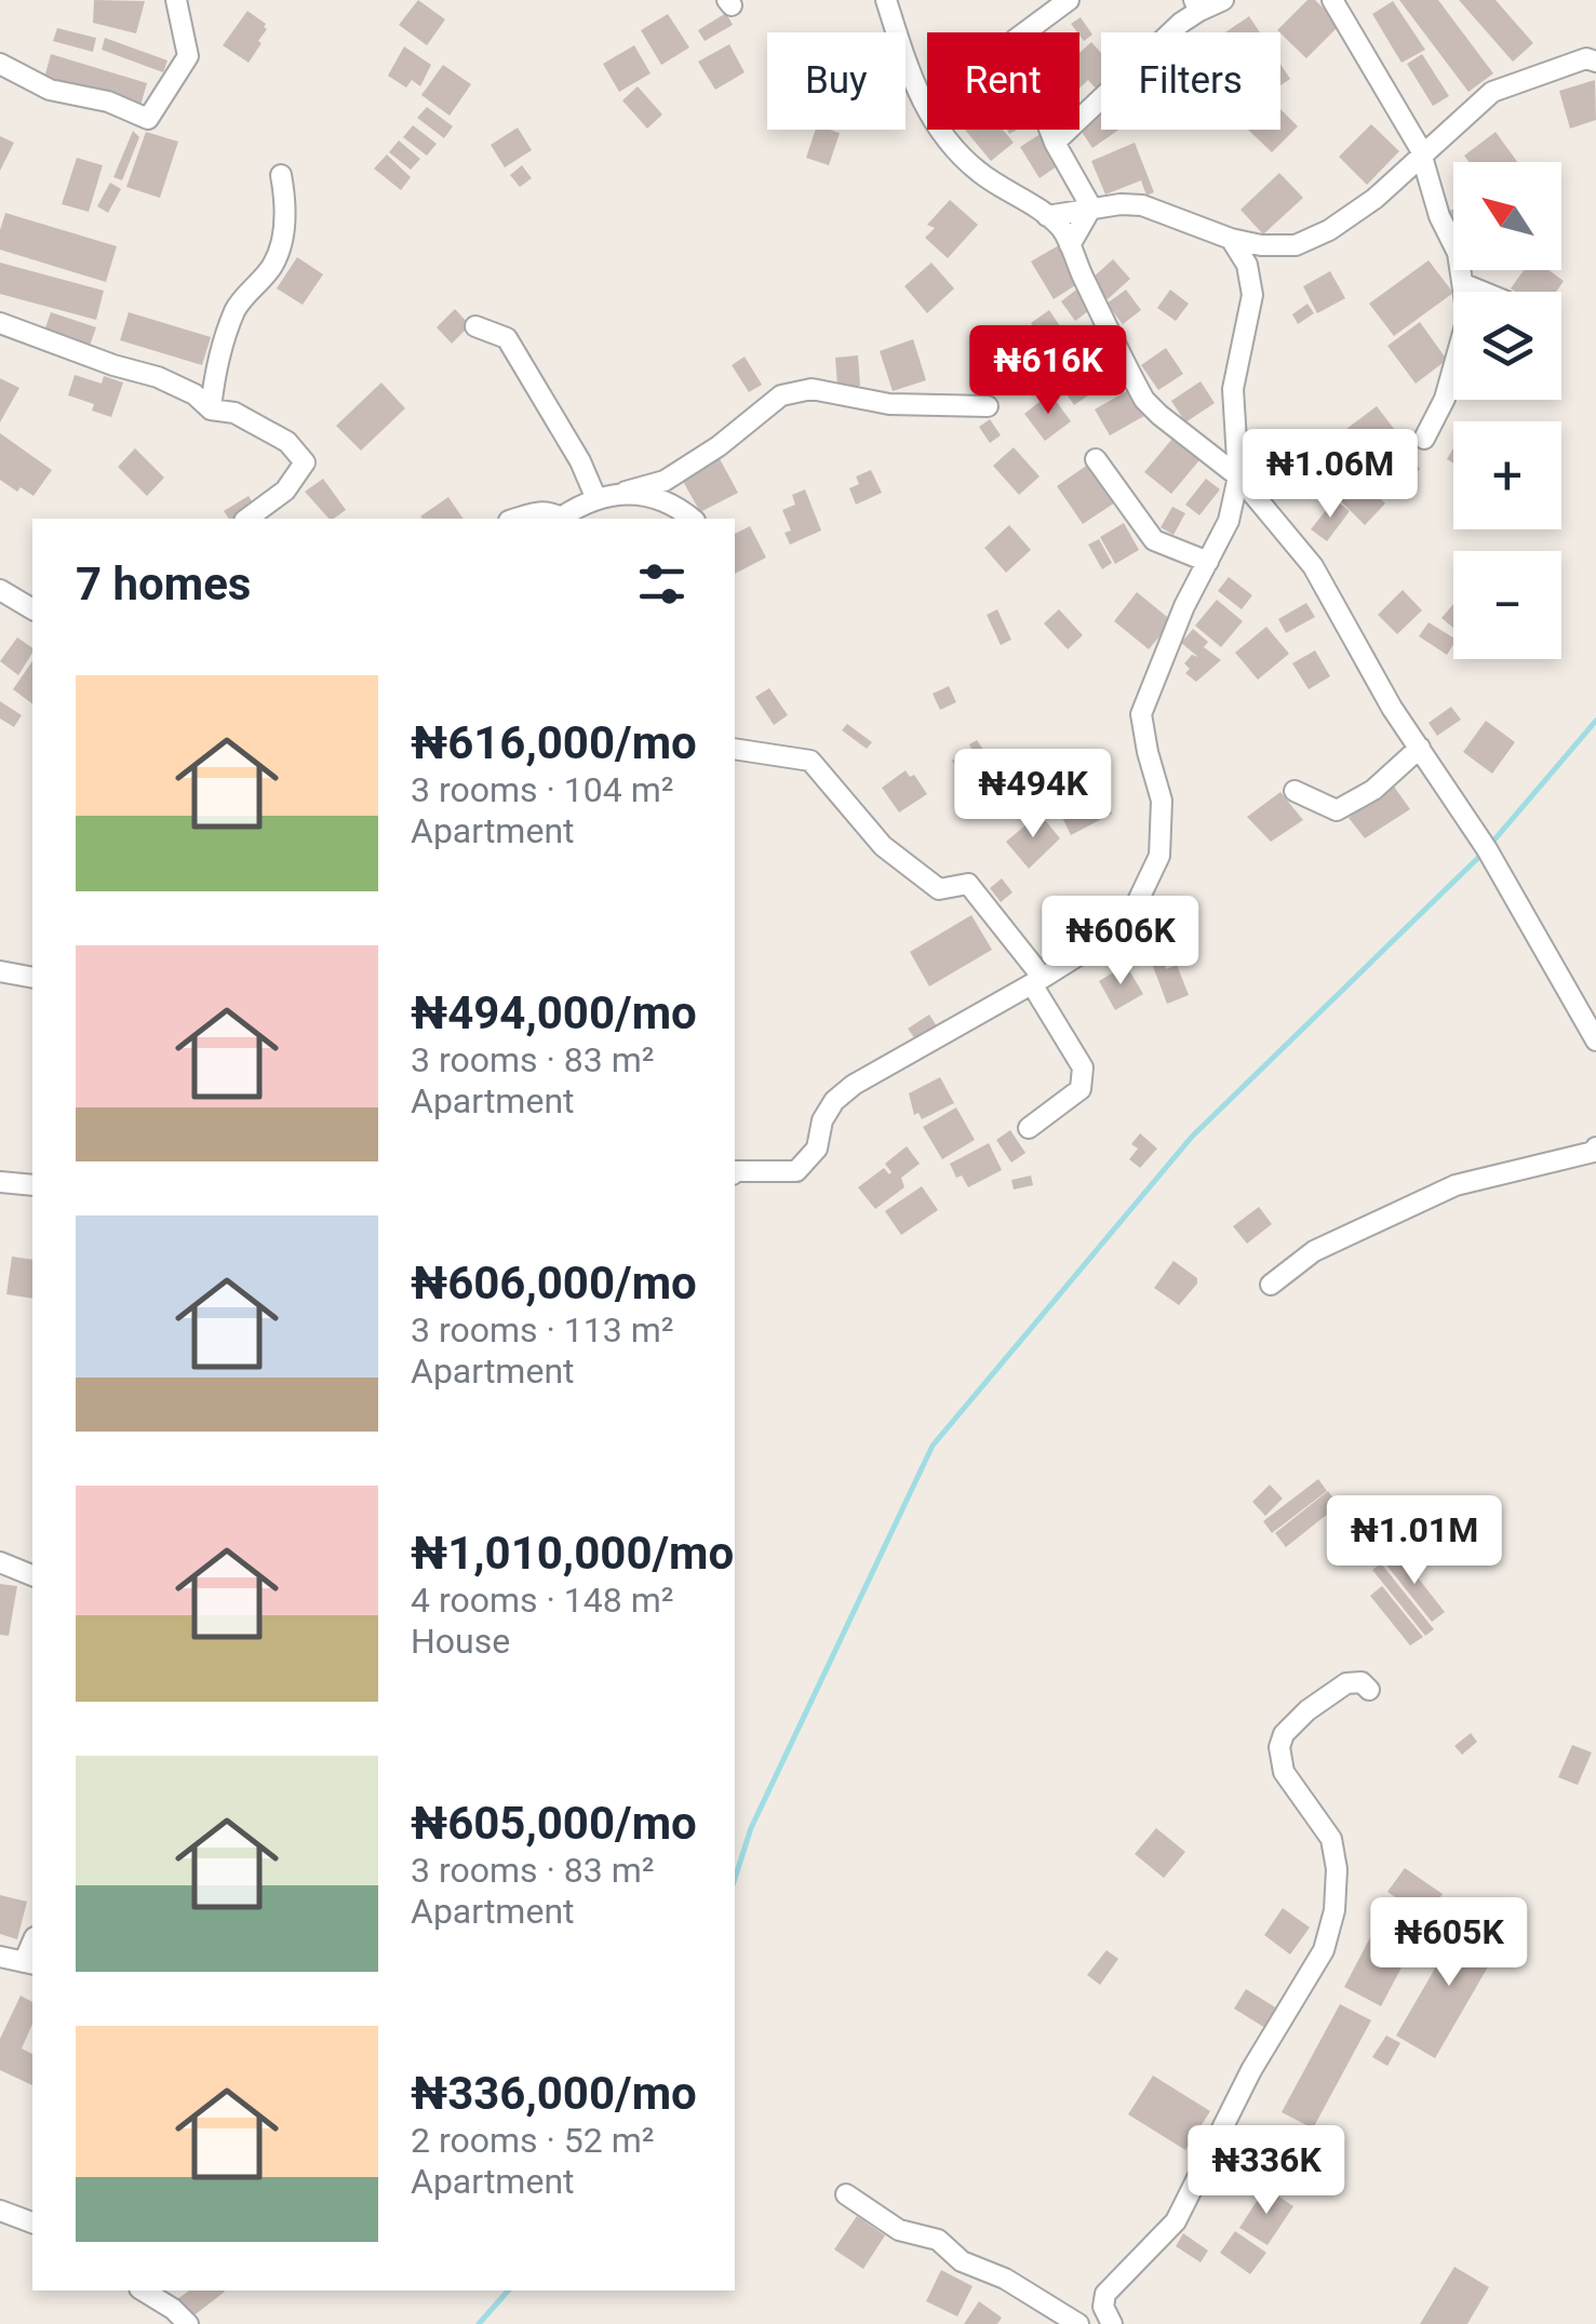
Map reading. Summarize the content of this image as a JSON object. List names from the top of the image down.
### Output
{
  "north": "top left",
  "page": {
    "chip": ["Buy", "Rent", "Filters"],
    "map_buttons": ["+", "−"],
    "price": [
      "₦616K",
      "₦1.06M",
      "₦494K",
      "₦606K",
      "₦1.01M",
      "₦605K",
      "₦336K"
    ],
    "heading": "7 homes",
    "list": [
      {
        "name": "₦616,000/mo",
        "note": "3 rooms · 104 m² · Apartment"
      },
      {
        "name": "₦494,000/mo",
        "note": "3 rooms · 83 m² · Apartment"
      },
      {
        "name": "₦606,000/mo",
        "note": "3 rooms · 113 m² · Apartment"
      },
      {
        "name": "₦1,010,000/mo",
        "note": "4 rooms · 148 m² · House"
      },
      {
        "name": "₦605,000/mo",
        "note": "3 rooms · 83 m² · Apartment"
      },
      {
        "name": "₦336,000/mo",
        "note": "2 rooms · 52 m² · Apartment"
      }
    ]
  }
}
